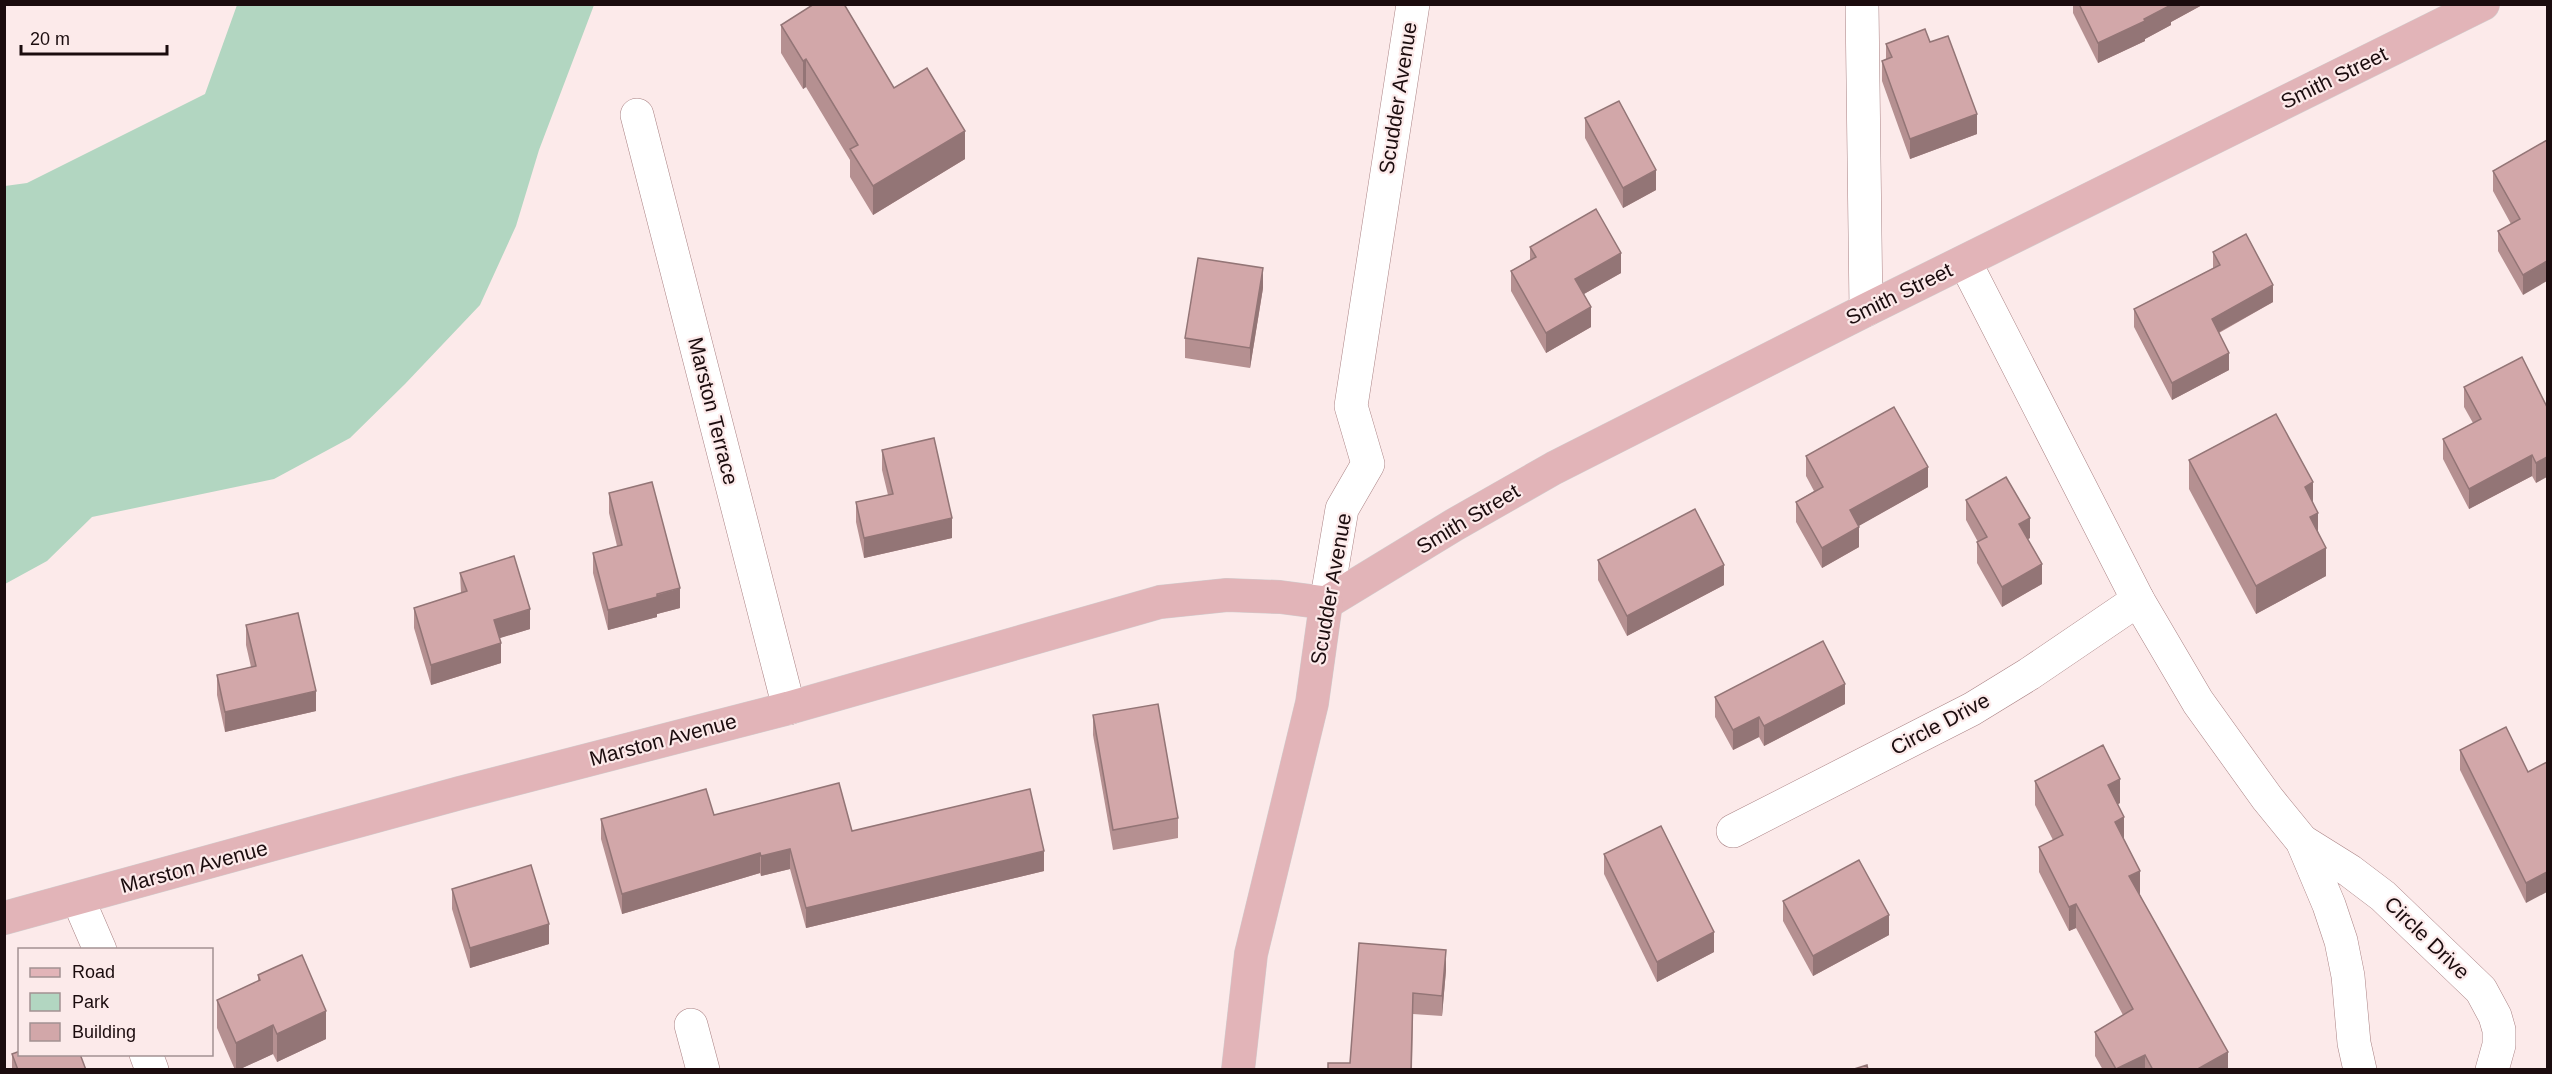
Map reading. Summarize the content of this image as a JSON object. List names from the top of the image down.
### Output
{
  "streets": {
    "main road": ["Smith Street", "Scudder Avenue", "Marston Avenue"],
    "street": ["Marston Terrace", "Circle Drive"]
  },
  "crossings": [
    ["Smith Street", "Scudder Avenue"],
    ["Smith Street", "Circle Drive"],
    ["Smith Street", "Marston Avenue"],
    ["Scudder Avenue", "Marston Avenue"],
    ["Marston Terrace", "Marston Avenue"]
  ],
  "legend": ["Road", "Park", "Building"],
  "scale_bar": "20 m"
}
